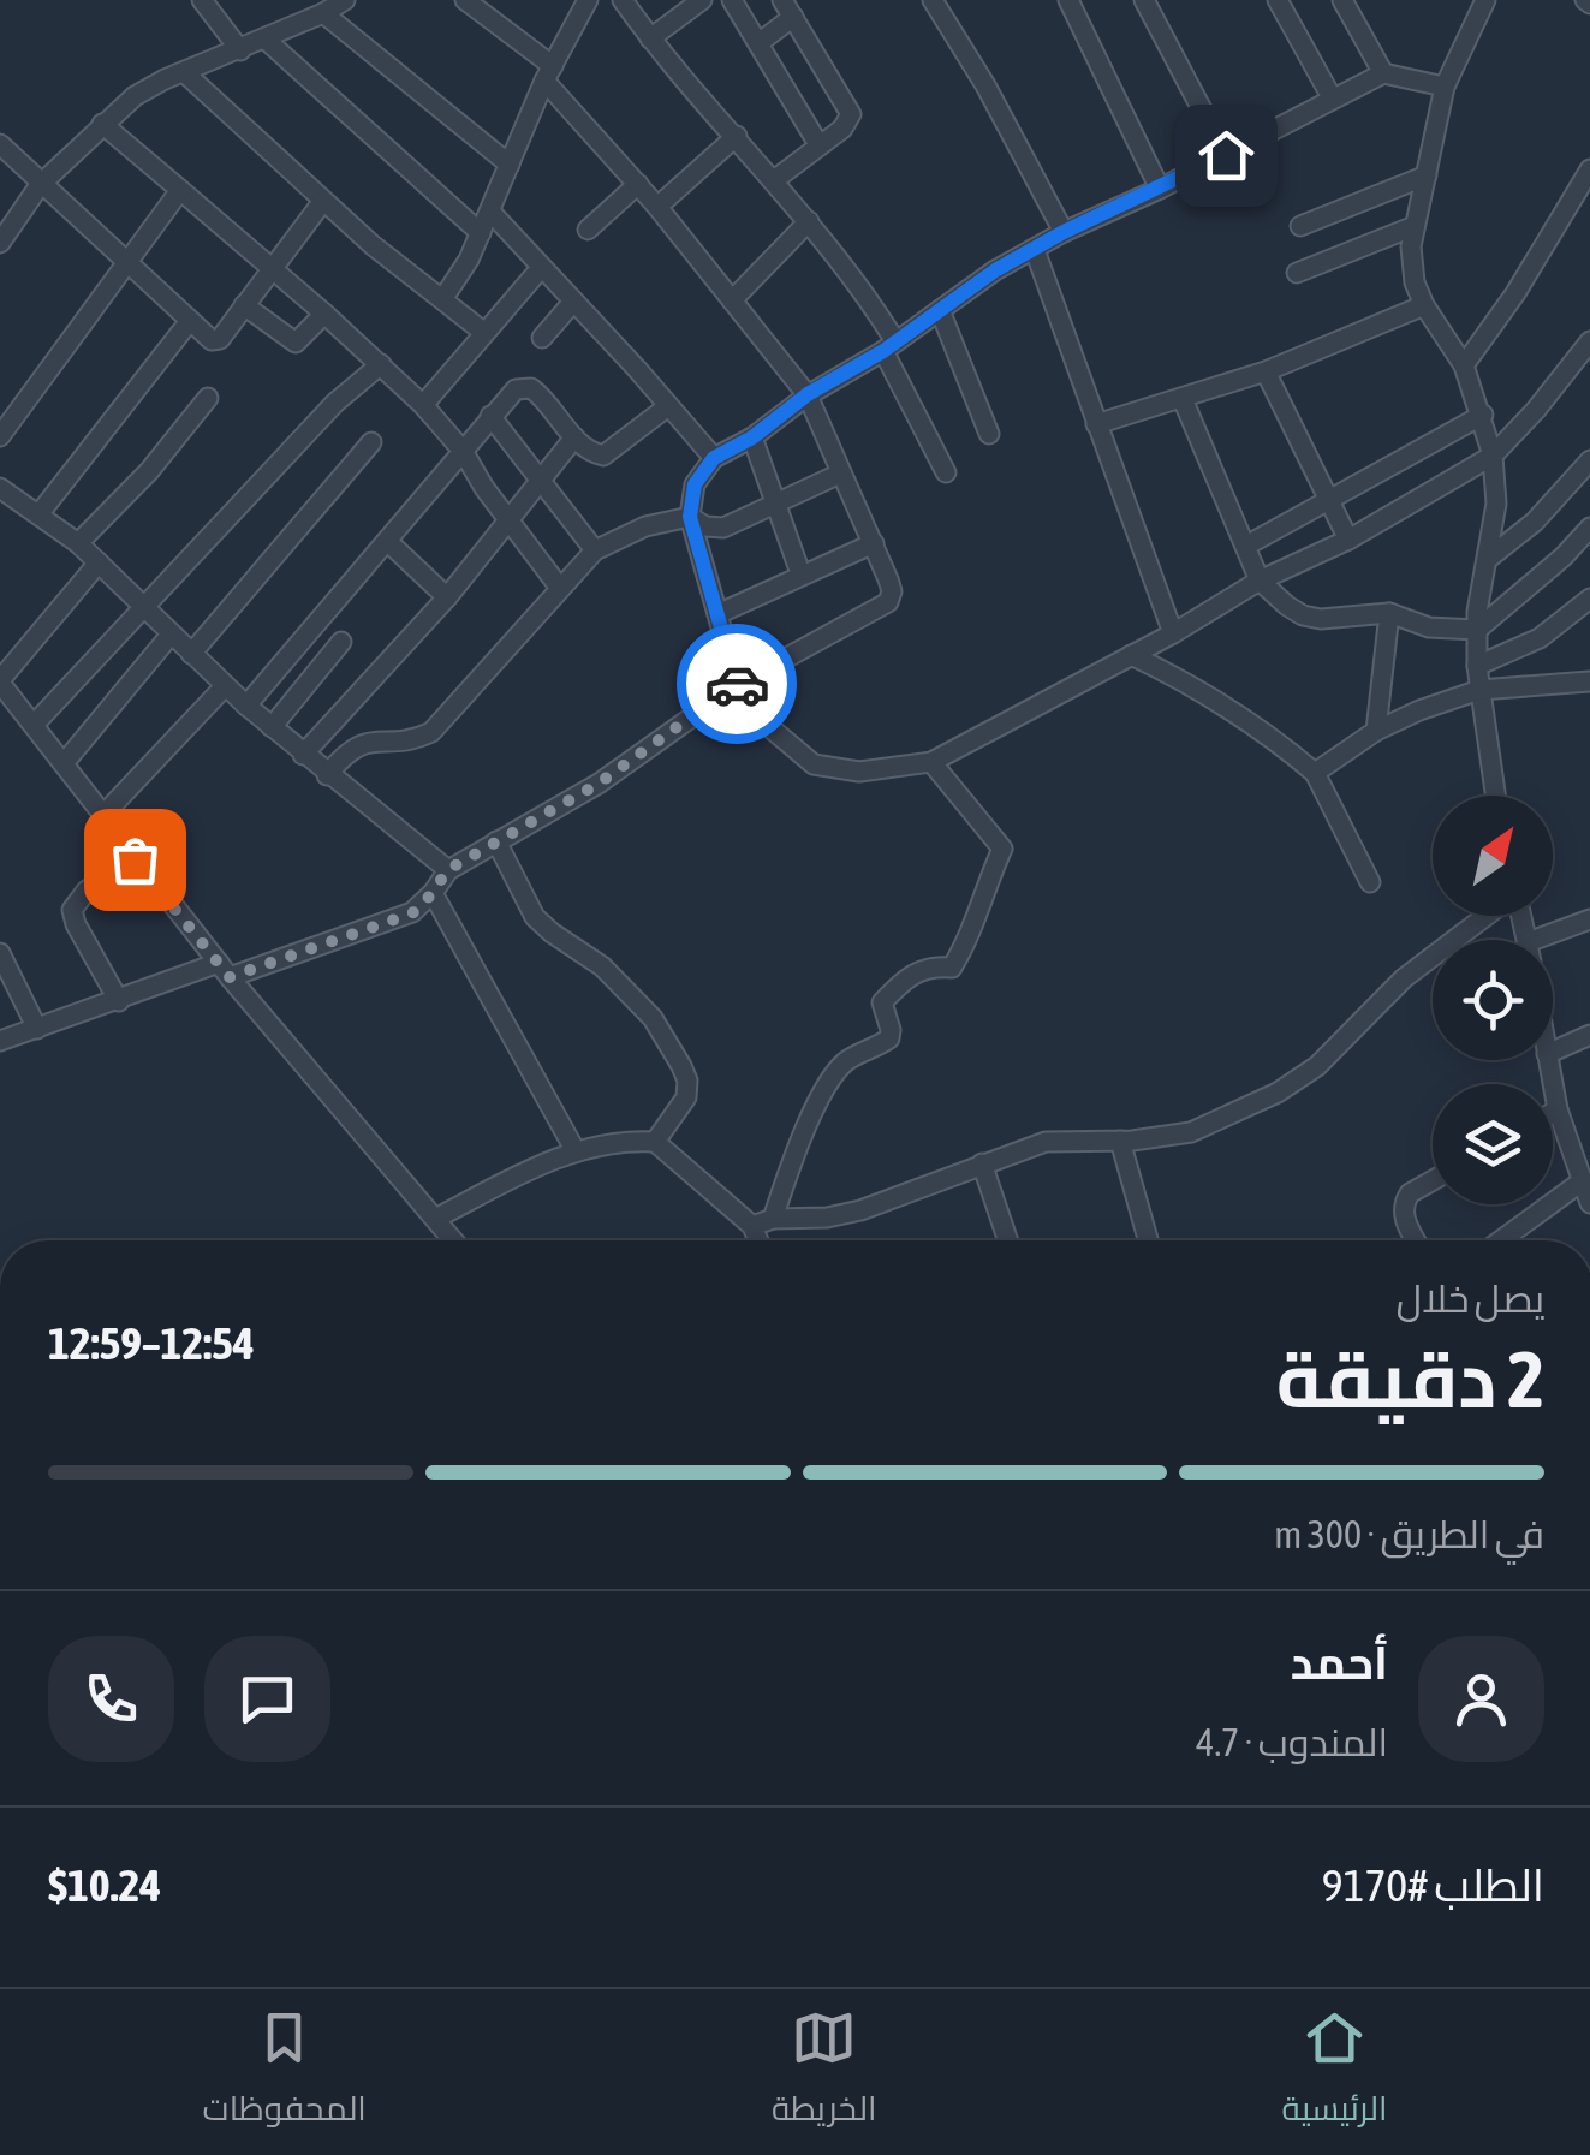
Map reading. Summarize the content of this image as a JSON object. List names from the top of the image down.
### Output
{
  "north": "top right",
  "page": {
    "heading": ["2 دقيقة", "يصل خلال", "12:54–12:59"],
    "panel": [
      "أحمد",
      "المندوب · 4.7",
      "الطلب #9170",
      "$10.24"
    ],
    "bar": "في الطريق · 300 m",
    "tabs": ["الرئيسية", "الخريطة", "المحفوظات"]
  }
}
